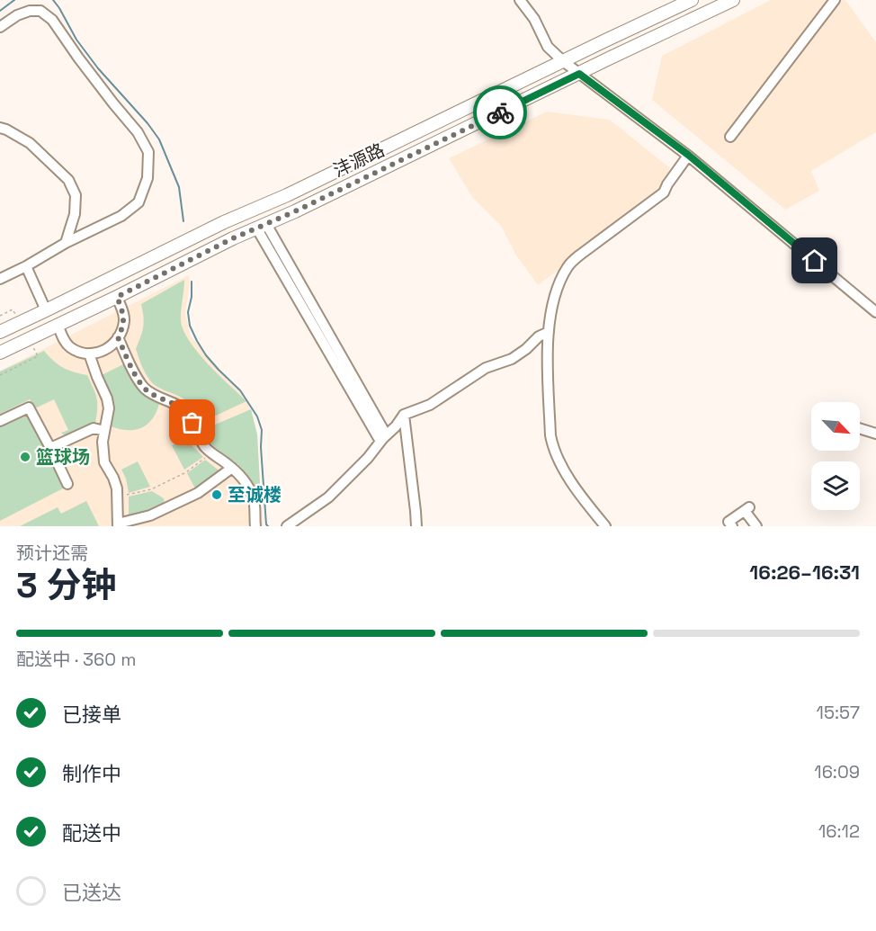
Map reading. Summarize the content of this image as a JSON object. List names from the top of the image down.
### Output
{
  "streets": {
    "main road": ["沣源路"]
  },
  "places": ["篮球场", "至诚楼"],
  "north": "bottom right",
  "page": {
    "heading": ["3 分钟", "预计还需", "16:26–16:31"],
    "bar": "配送中 · 360 m",
    "list": [
      ["已接单", "15:57"],
      ["制作中", "16:09"],
      ["配送中", "16:12"],
      "已送达"
    ]
  }
}
